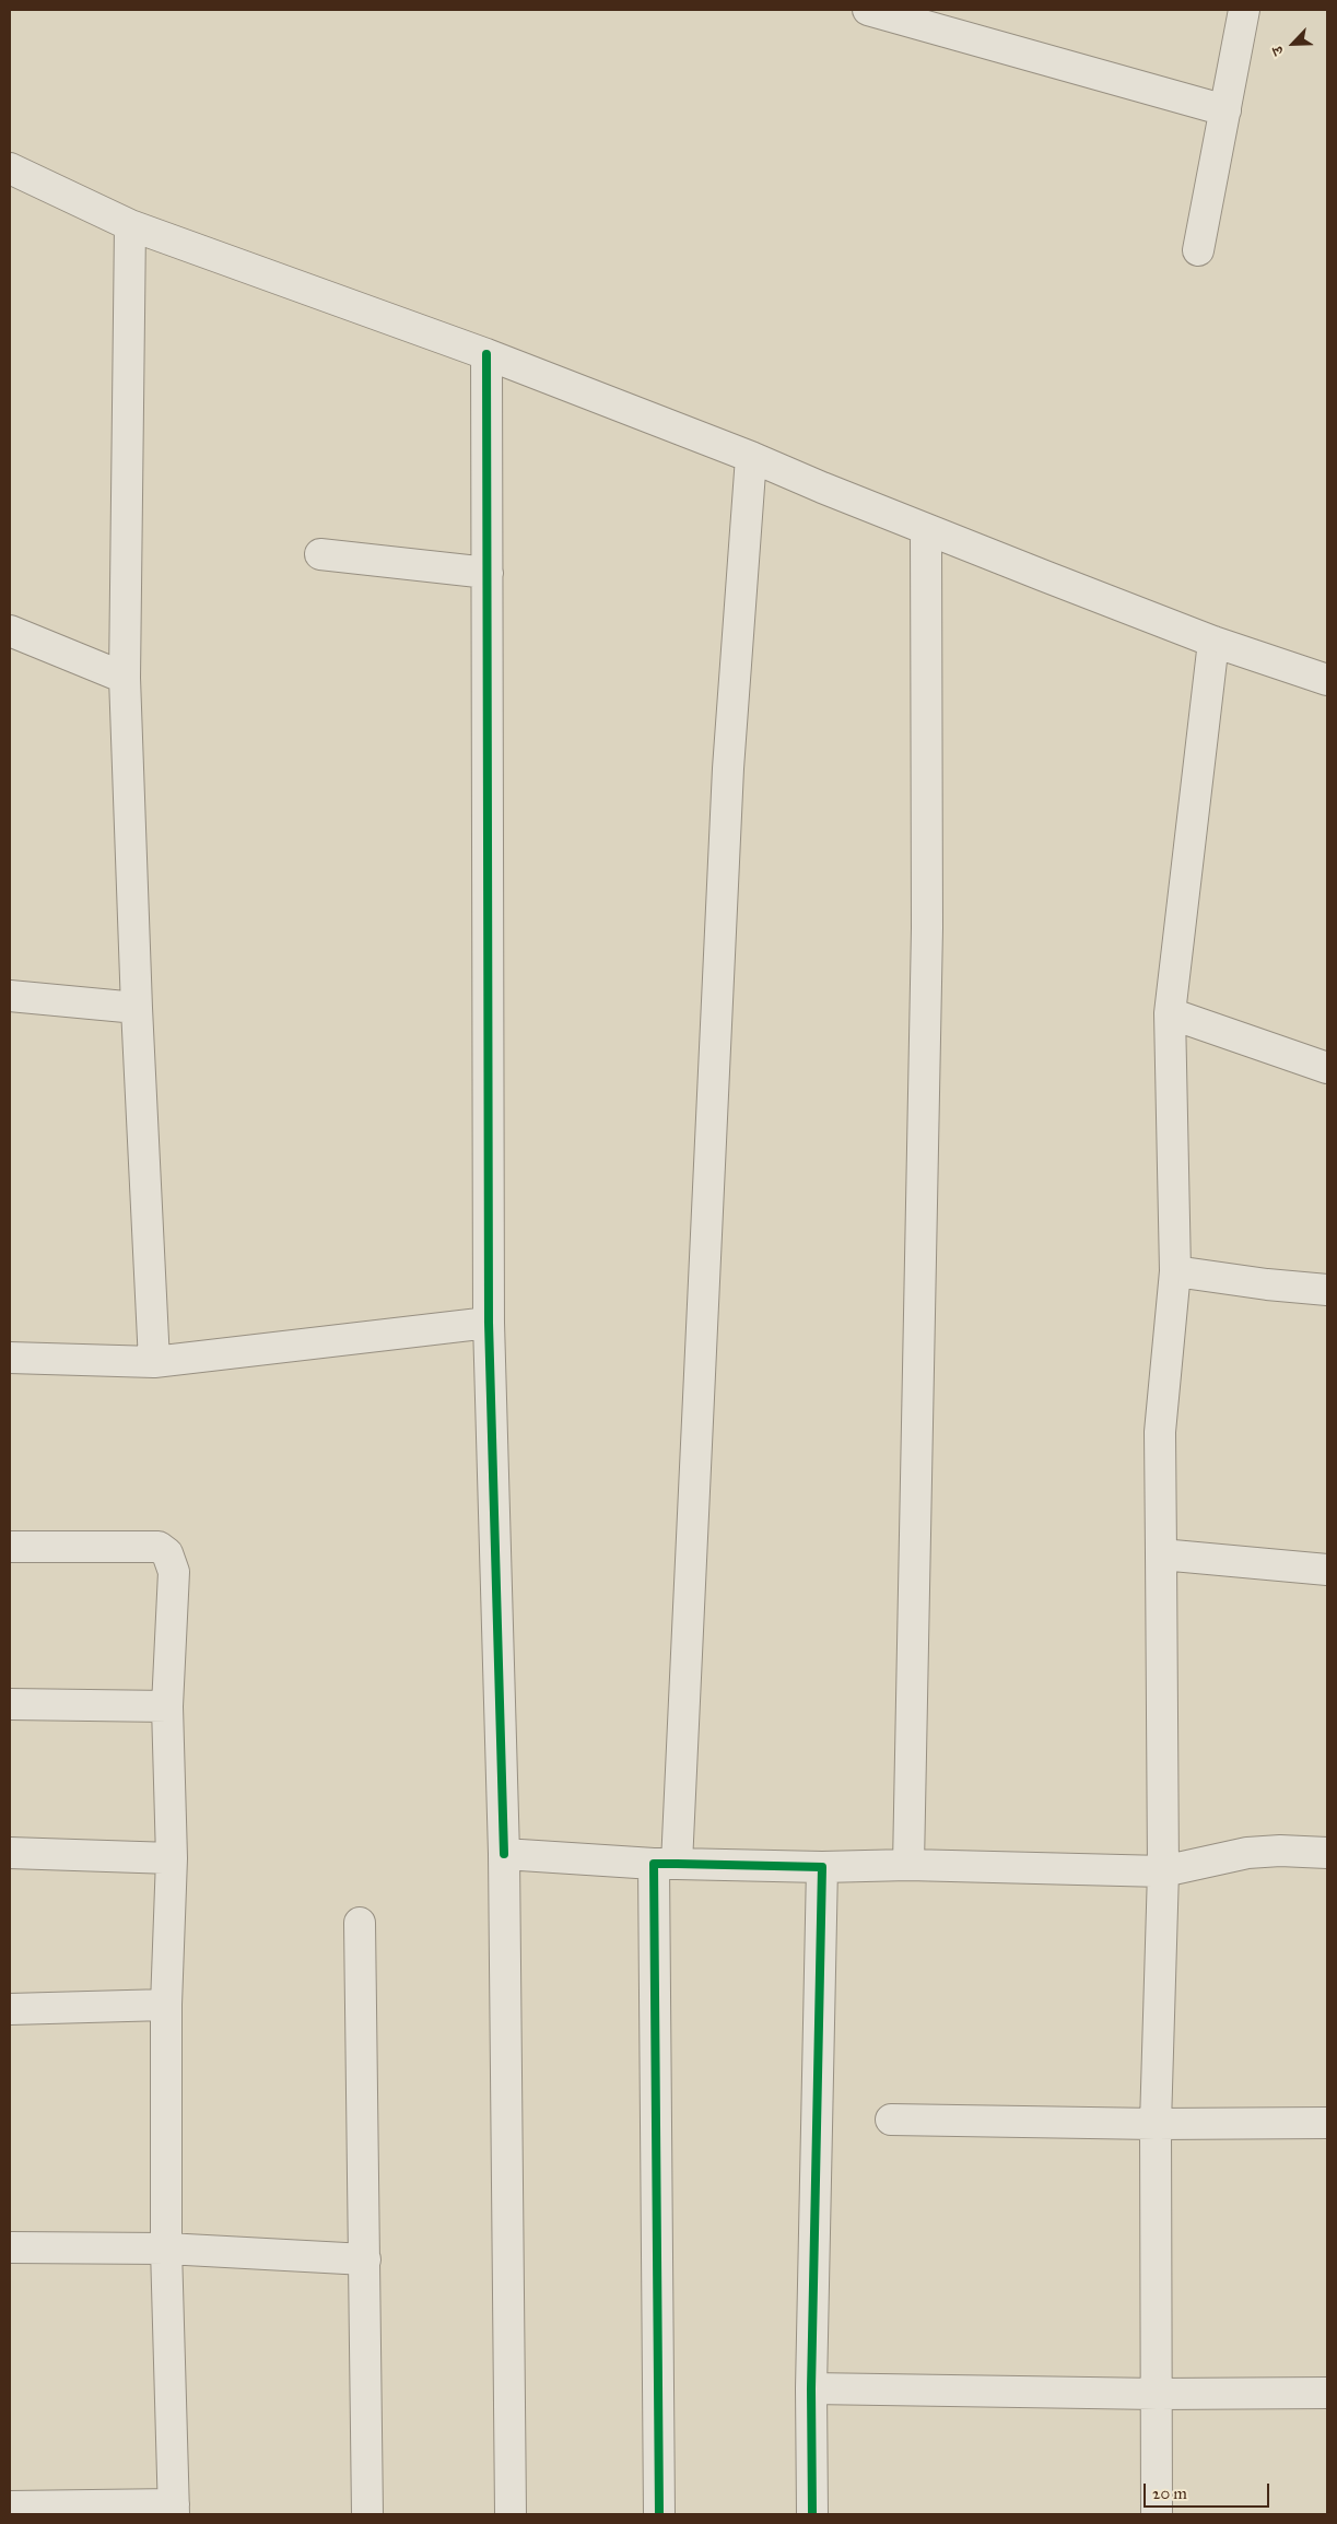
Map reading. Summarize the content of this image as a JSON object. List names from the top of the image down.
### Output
{
  "scale_bar": "20 m",
  "north": "bottom left"
}
